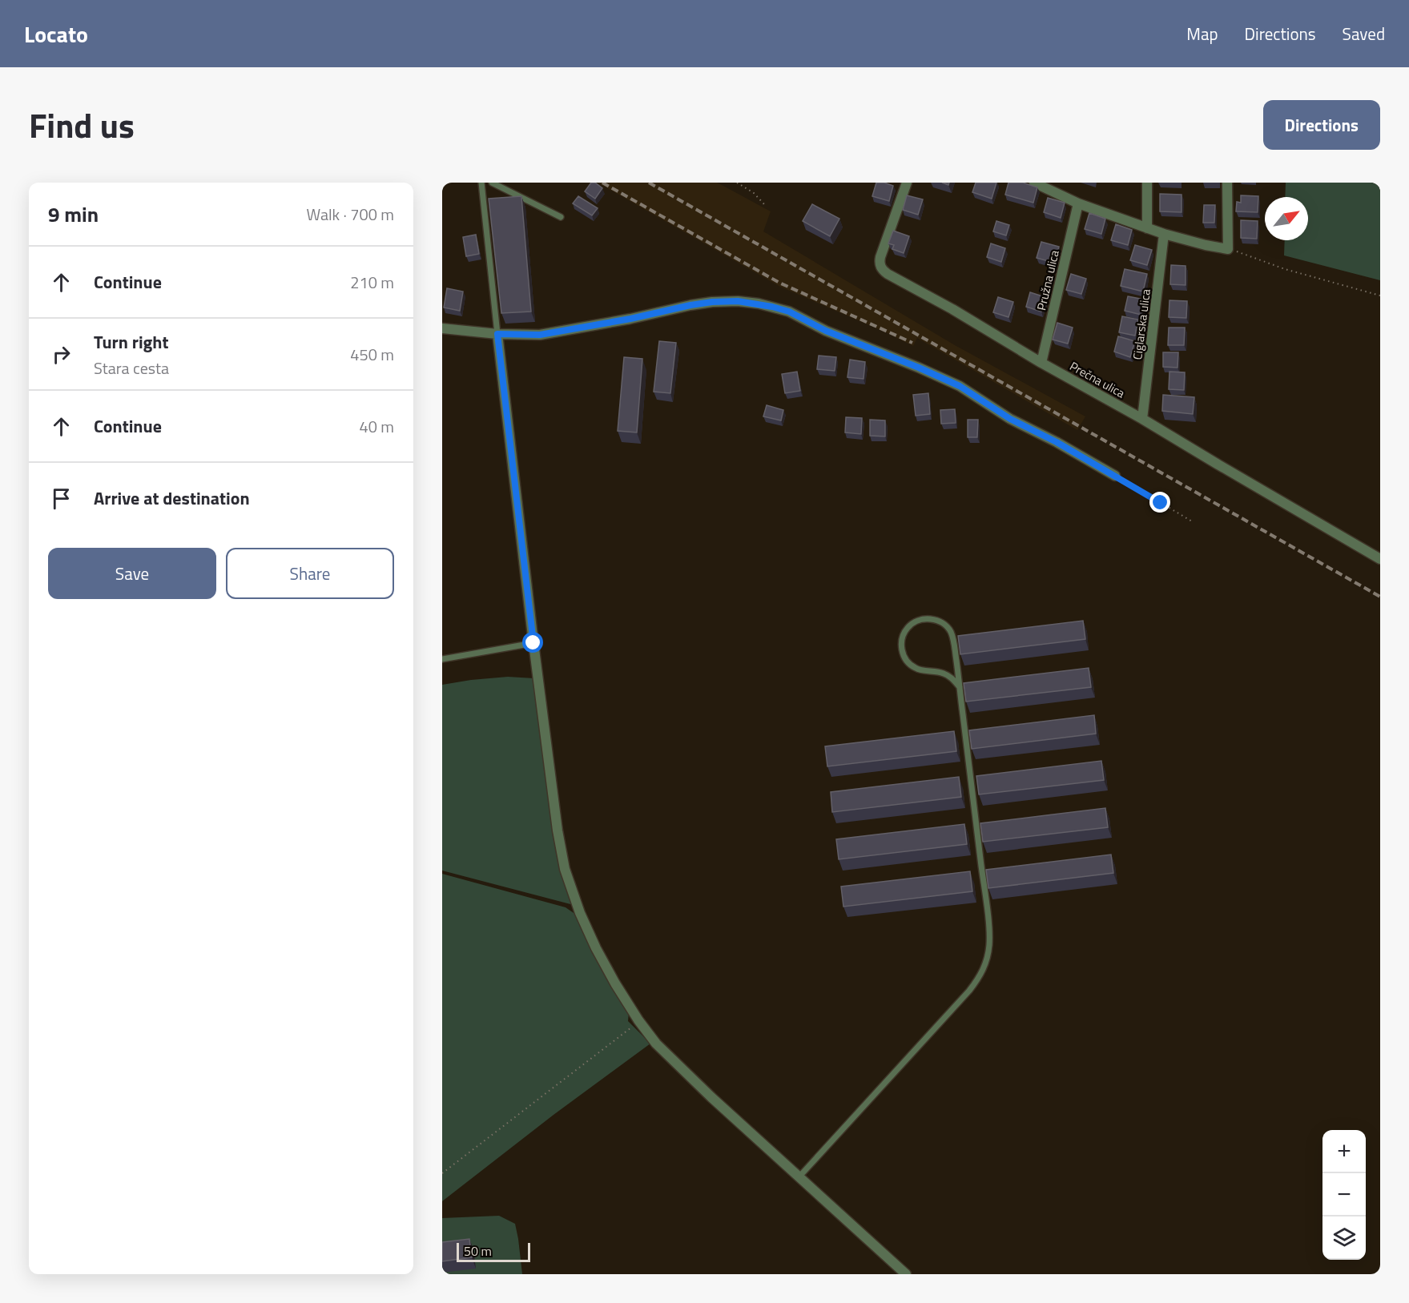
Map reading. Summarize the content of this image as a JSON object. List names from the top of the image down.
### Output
{
  "streets": {
    "street": ["Pružna ulica", "Ciglarska ulica", "Prečna ulica"]
  },
  "crossings": [
    ["Pružna ulica", "Prečna ulica"],
    ["Ciglarska ulica", "Prečna ulica"]
  ],
  "scale_bar": "50 m",
  "north": "top right",
  "page": {
    "header": "Locato",
    "nav": ["Map", "Directions", "Saved"],
    "title": "Find us",
    "buttons": [
      "Directions",
      ["Save", "Share"]
    ],
    "heading": ["9 min", "Walk · 700 m"],
    "list": [
      ["Continue", "210 m"],
      ["Turn right", "Stara cesta", "450 m"],
      ["Continue", "40 m"],
      "Arrive at destination"
    ],
    "map_buttons": ["+", "−"],
    "scale": "50 m"
  }
}
